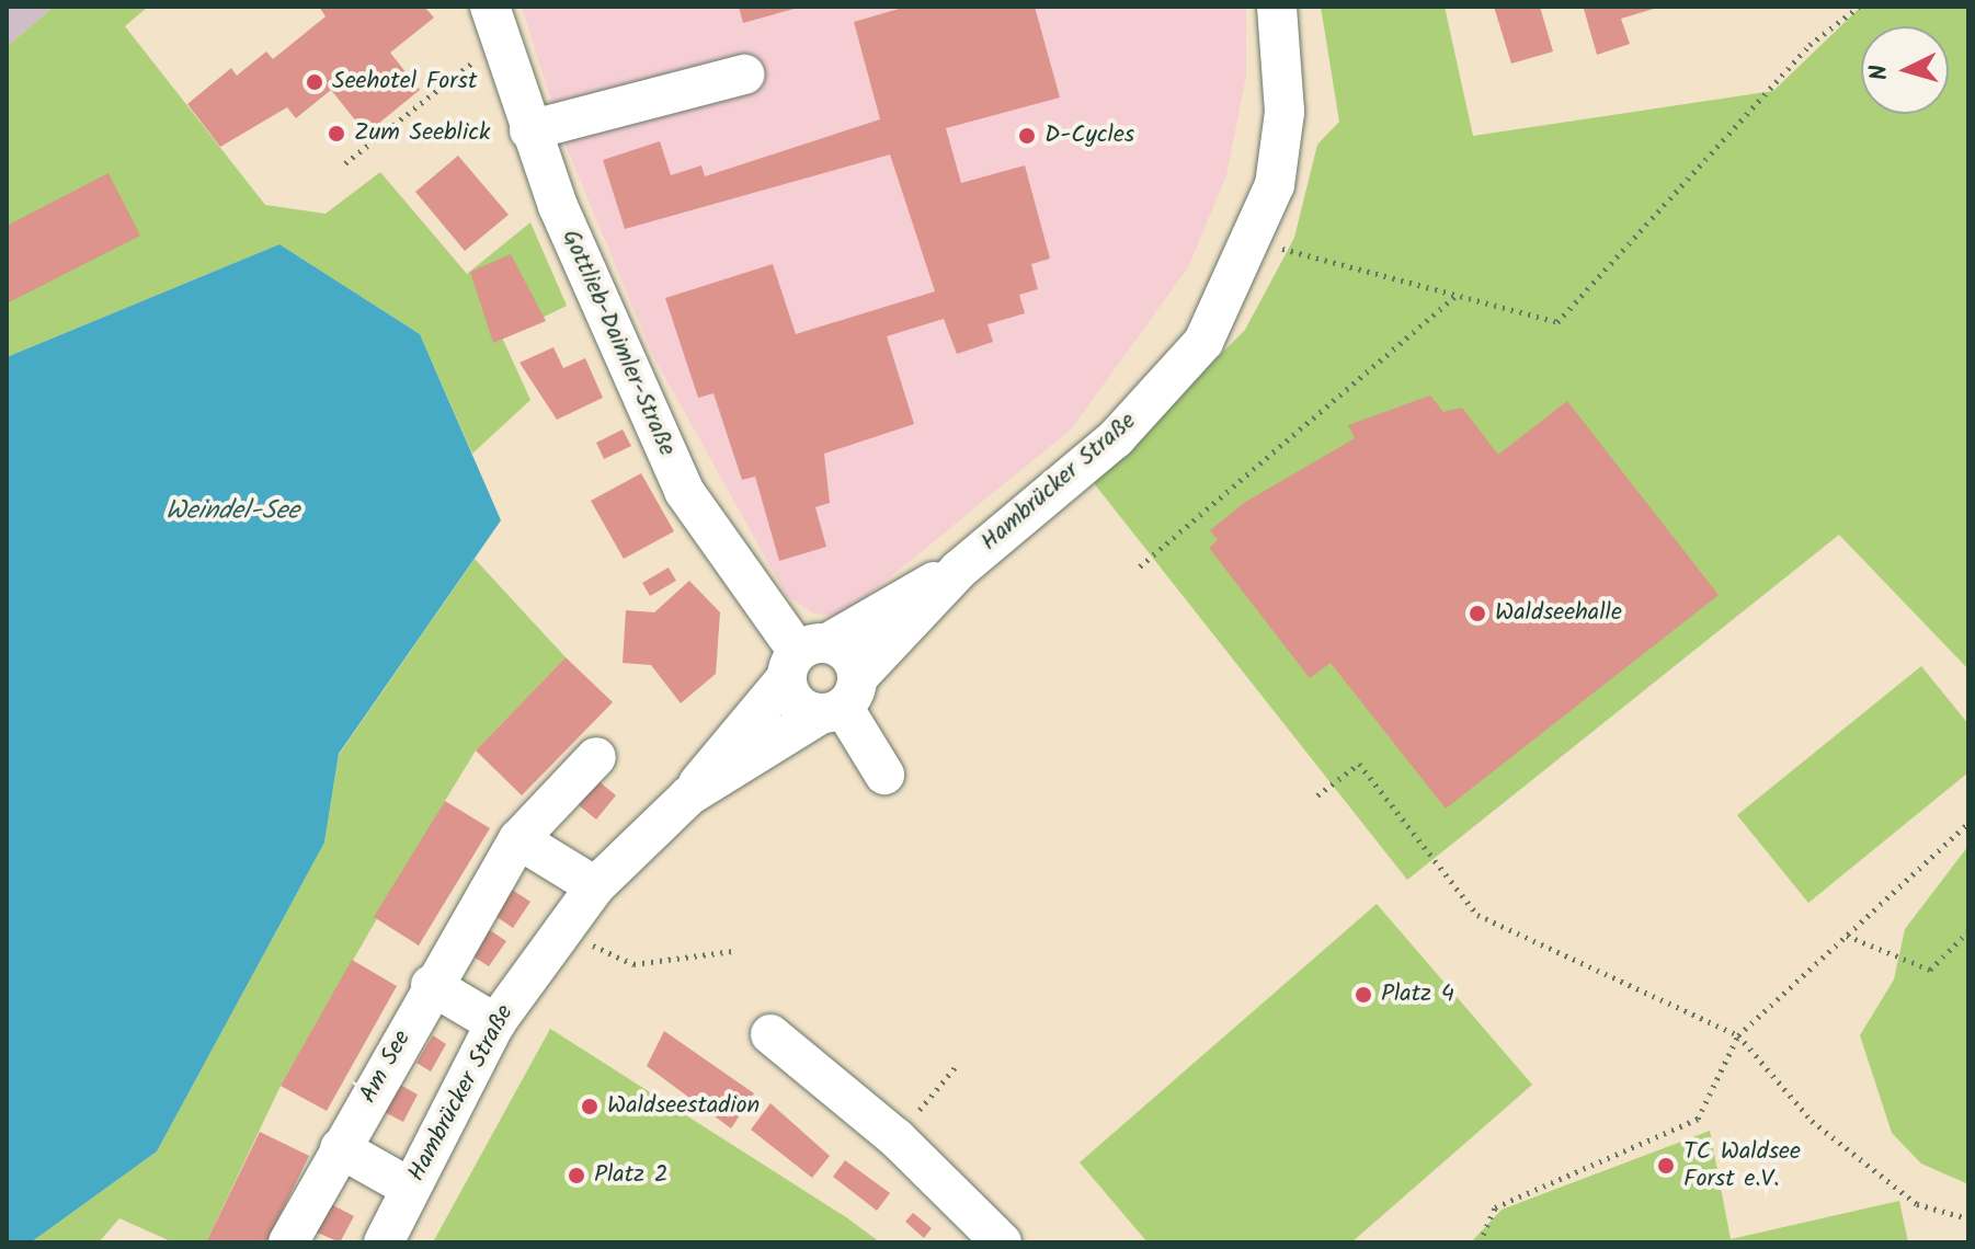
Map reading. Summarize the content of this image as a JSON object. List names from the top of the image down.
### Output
{
  "streets": {
    "street": ["Gottlieb-Daimler-Straße", "Hambrücker Straße", "Am See"]
  },
  "crossings": [
    ["Gottlieb-Daimler-Straße", "Hambrücker Straße"]
  ],
  "water": ["Weindel-See"],
  "places": [
    "Seehotel Forst",
    "Zum Seeblick",
    "D-Cycles",
    "Waldseehalle",
    "Platz 4",
    "Waldseestadion",
    "TC Waldsee Forst e.V.",
    "Platz 2"
  ],
  "north": "left"
}
